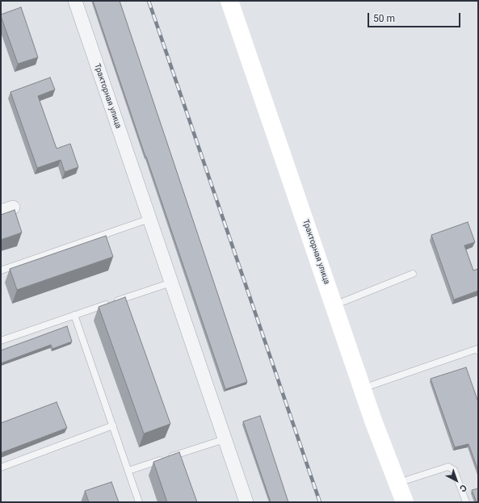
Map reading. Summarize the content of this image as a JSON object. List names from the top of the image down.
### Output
{
  "streets": {
    "street": ["Тракторная улица"]
  },
  "scale_bar": "50 m",
  "north": "bottom right"
}
